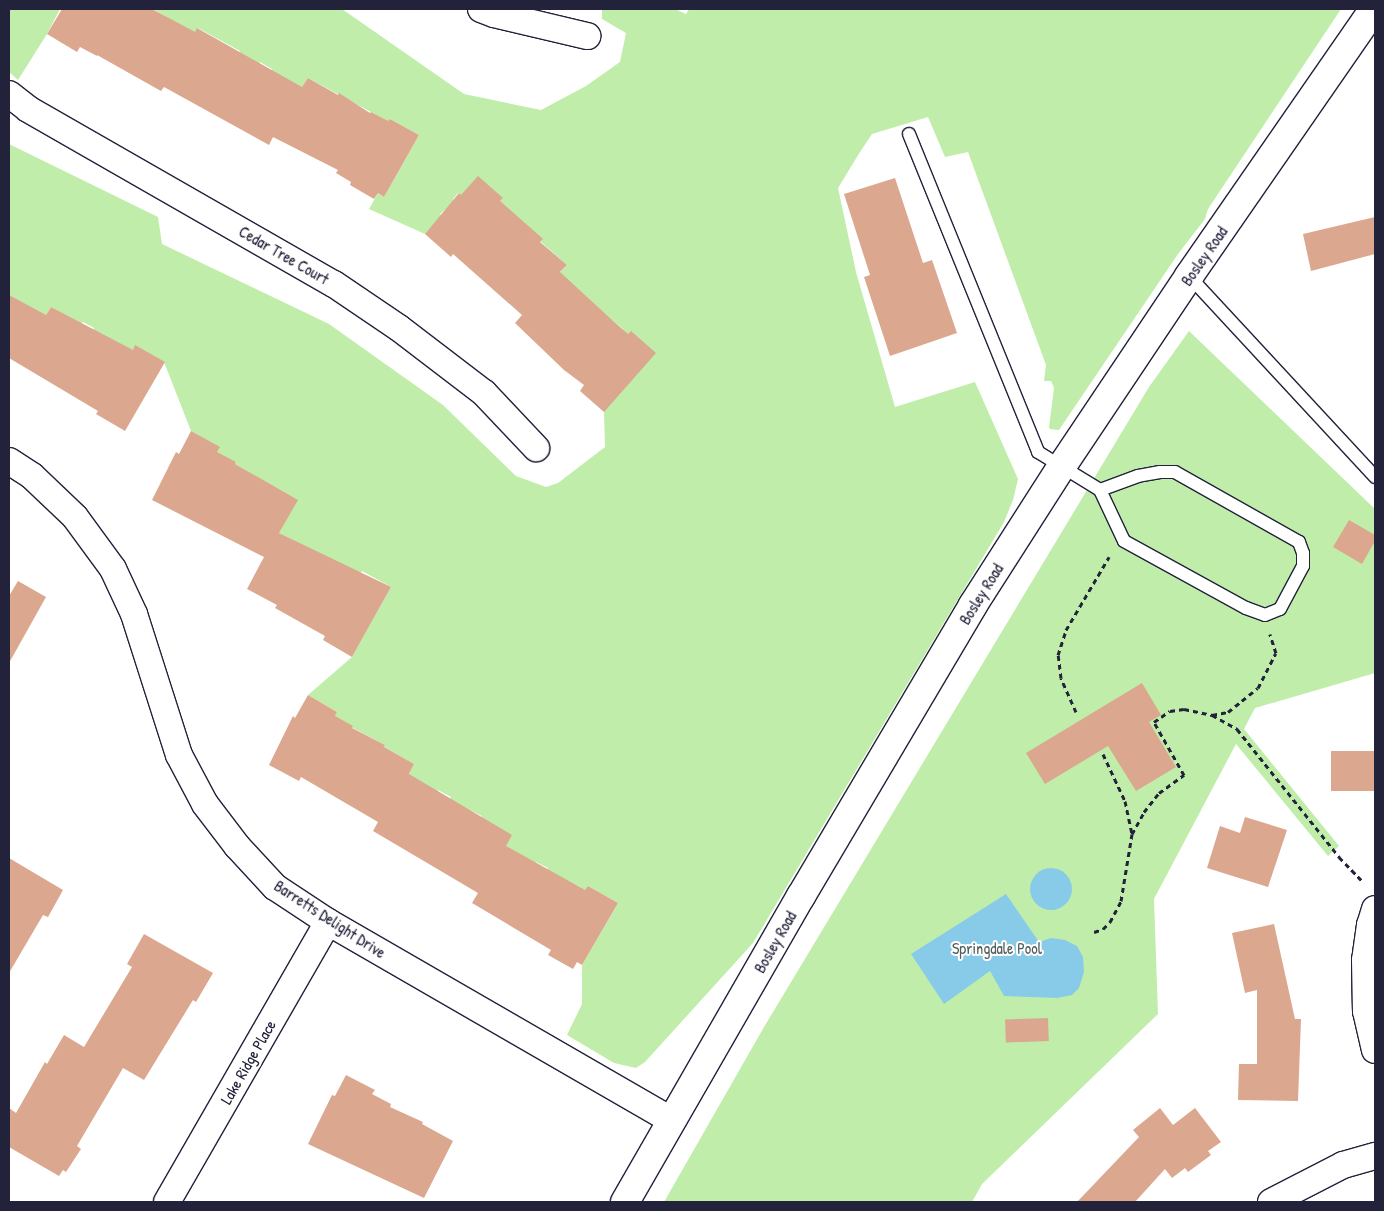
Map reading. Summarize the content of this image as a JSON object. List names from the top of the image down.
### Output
{
  "streets": {
    "street": [
      "Cedar Tree Court",
      "Bosley Road",
      "Barretts Delight Drive",
      "Lake Ridge Place"
    ]
  },
  "crossings": [
    ["Bosley Road", "Barretts Delight Drive"],
    ["Barretts Delight Drive", "Lake Ridge Place"]
  ],
  "parks": ["Springdale Pool"]
}
